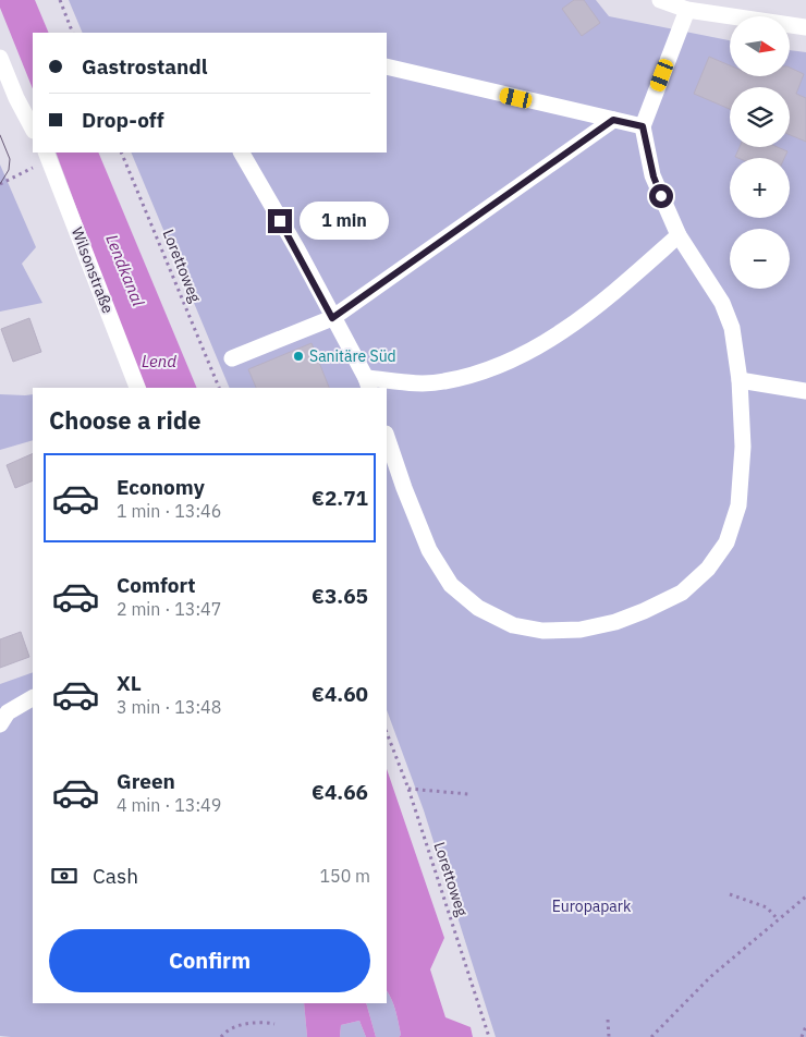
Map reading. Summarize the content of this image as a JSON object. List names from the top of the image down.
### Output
{
  "streets": {
    "street": ["Wilsonstraße"],
    "path": ["Lorettoweg"]
  },
  "water": ["Lendkanal", "Lend"],
  "parks": ["Europapark"],
  "places": ["Sanitäre Süd"],
  "north": "right",
  "page": {
    "map_buttons": ["+", "−"],
    "banner": ["Gastrostandl", "Drop-off"],
    "bubble": "1 min",
    "heading": "Choose a ride",
    "list": [
      {
        "name": "Economy",
        "note": "1 min · 13:46",
        "value": "€2.71"
      },
      {
        "name": "Comfort",
        "note": "2 min · 13:47",
        "value": "€3.65"
      },
      {
        "name": "XL",
        "note": "3 min · 13:48",
        "value": "€4.60"
      },
      {
        "name": "Green",
        "note": "4 min · 13:49",
        "value": "€4.66"
      }
    ],
    "pay": ["Cash", "150 m"],
    "buttons": "Confirm"
  }
}
